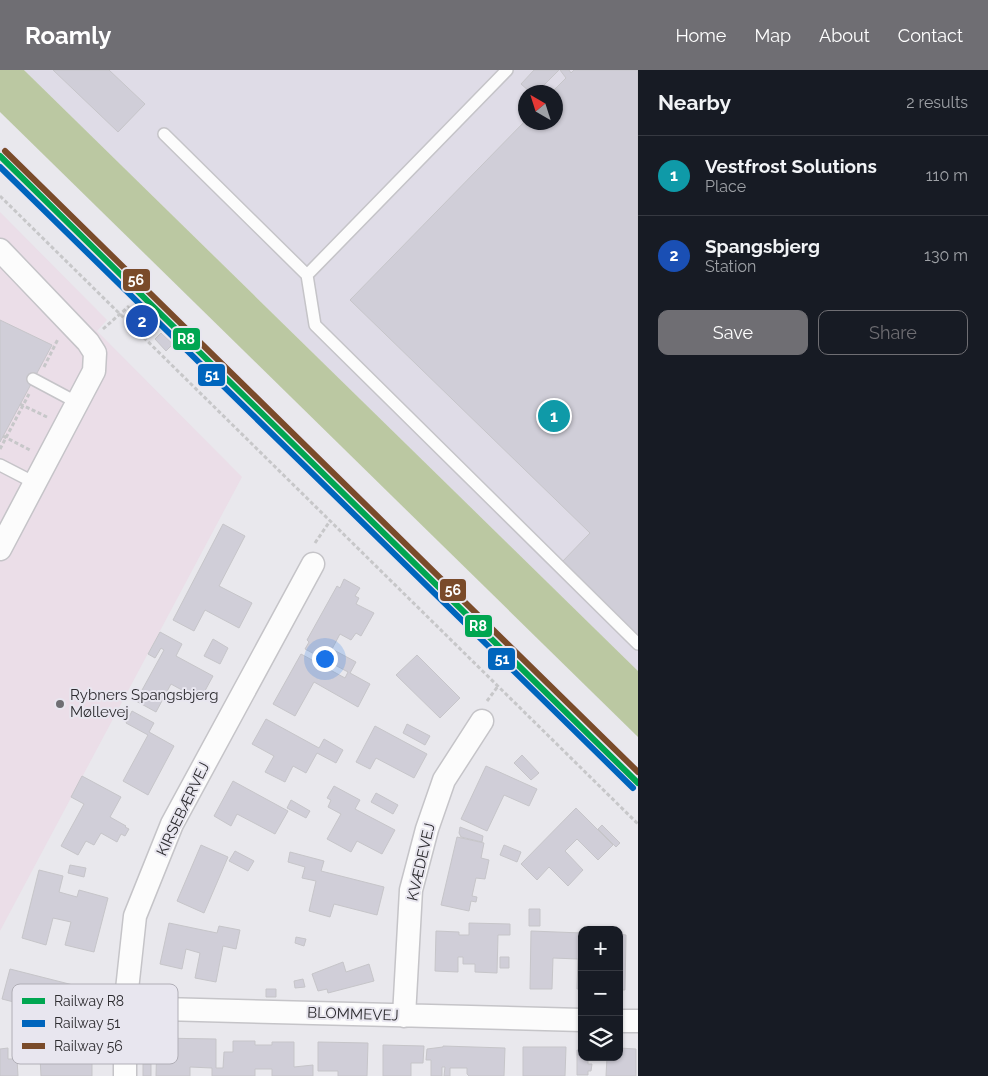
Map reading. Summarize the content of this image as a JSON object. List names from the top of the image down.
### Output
{
  "streets": {
    "street": ["KIRSEBÆRVEJ", "KVÆDEVEJ", "BLOMMEVEJ"]
  },
  "crossings": [
    ["KVÆDEVEJ", "BLOMMEVEJ"]
  ],
  "places": ["Rybners Spangsbjerg Møllevej"],
  "lines": ["rail line 56", "rail line R8", "rail line 51"],
  "legend": ["Railway R8", "Railway 51", "Railway 56"],
  "north": "top left",
  "page": {
    "header": "Roamly",
    "nav": [
      "Home",
      "Map",
      "About",
      "Contact"
    ],
    "heading": ["Nearby", "2 results"],
    "list": [
      {
        "mark": "1",
        "name": "Vestfrost Solutions",
        "note": "Place",
        "value": "110 m"
      },
      {
        "mark": "2",
        "name": "Spangsbjerg",
        "note": "Station",
        "value": "130 m"
      }
    ],
    "buttons": ["Save", "Share"],
    "pins": ["2", "1"],
    "map_buttons": ["+", "−"]
  }
}
